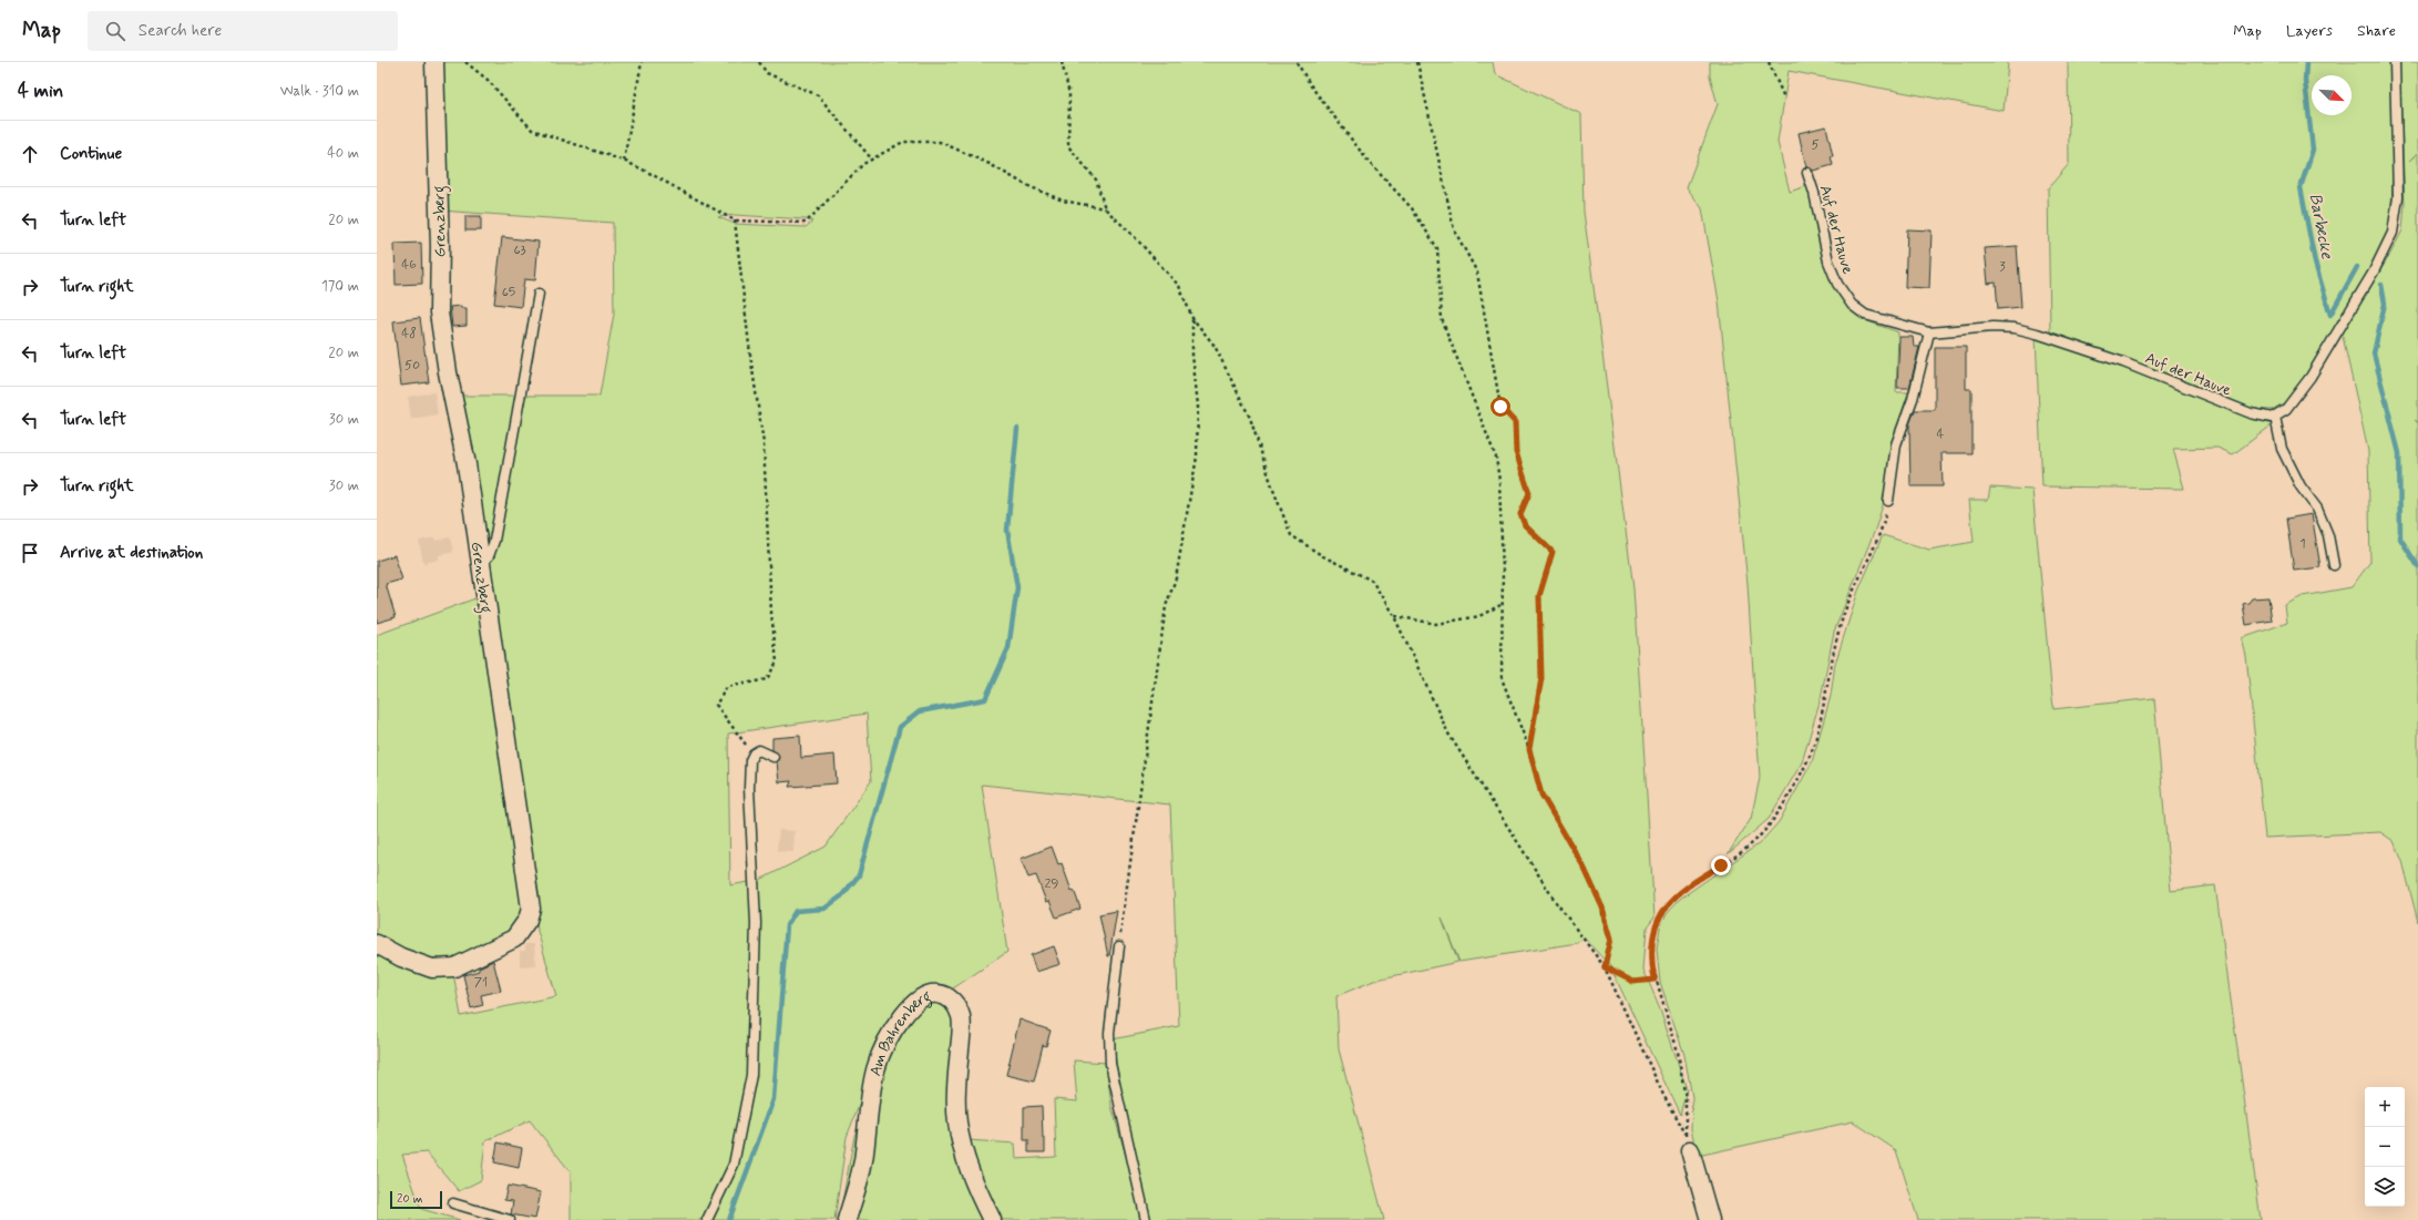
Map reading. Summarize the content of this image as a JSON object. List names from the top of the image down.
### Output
{
  "streets": {
    "street": ["Grenzberg", "Am Bahrenberg"],
    "lane": ["Auf der Hauve"]
  },
  "water": ["Barbecke"],
  "house_numbers": [
    "5",
    "63",
    "46",
    "3",
    "65",
    "48",
    "50",
    "4",
    "1",
    "29",
    "71"
  ],
  "scale_bar": "20 m",
  "north": "bottom right",
  "page": {
    "header": "Map",
    "search": "Search here",
    "nav": ["Map", "Layers", "Share"],
    "heading": ["4 min", "Walk · 310 m"],
    "list": [
      ["Continue", "40 m"],
      ["Turn left", "20 m"],
      ["Turn right", "170 m"],
      ["Turn left", "20 m"],
      ["Turn left", "30 m"],
      ["Turn right", "30 m"],
      "Arrive at destination"
    ],
    "map_buttons": ["+", "−"],
    "scale": "20 m"
  }
}
